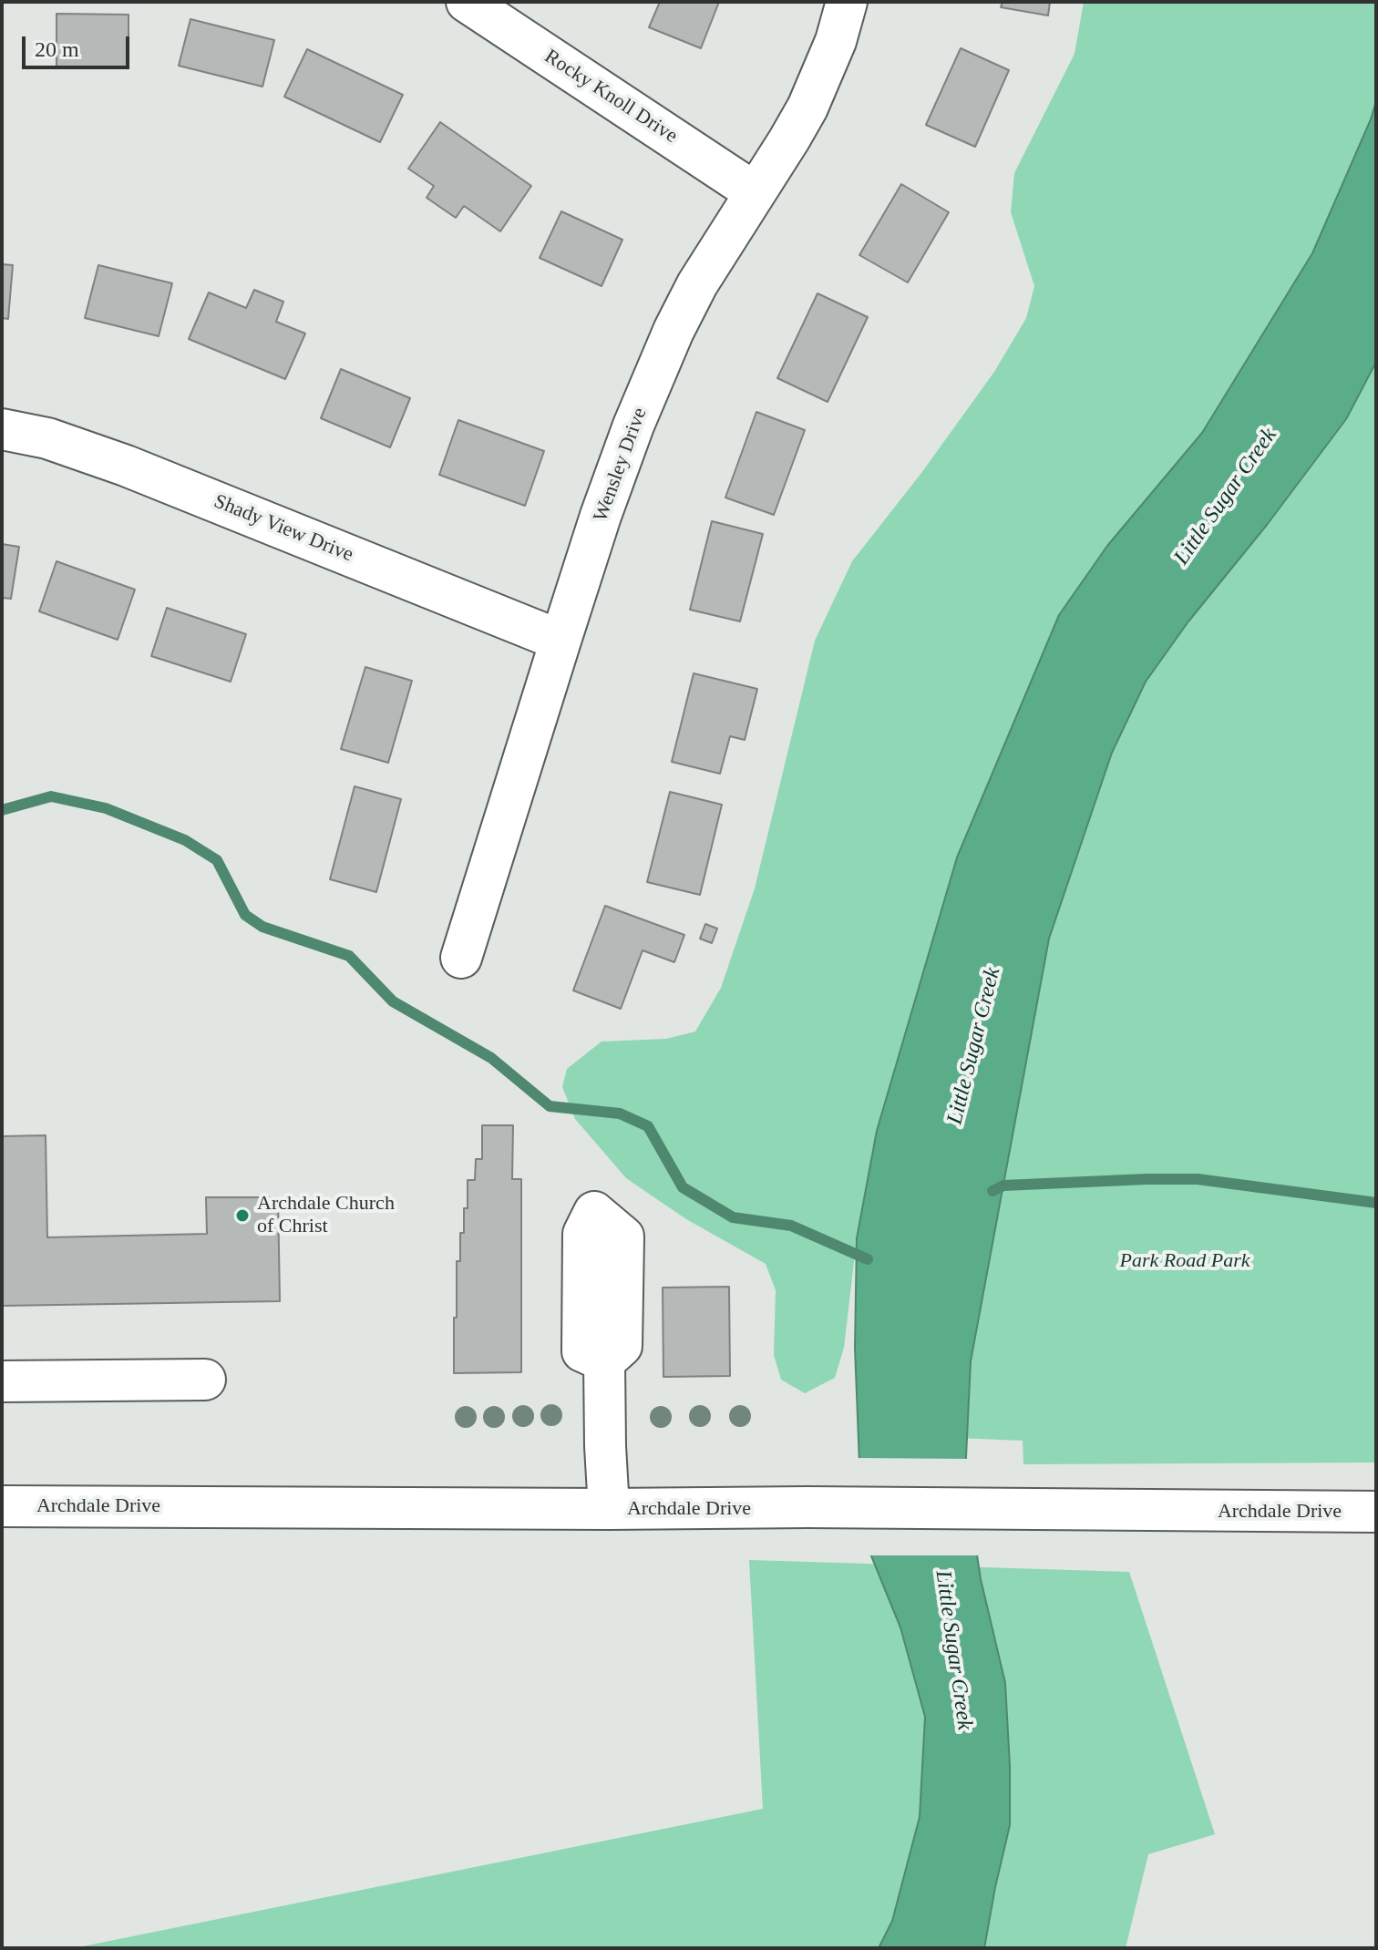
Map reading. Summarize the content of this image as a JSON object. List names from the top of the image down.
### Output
{
  "streets": {
    "street": [
      "Rocky Knoll Drive",
      "Wensley Drive",
      "Shady View Drive",
      "Archdale Drive"
    ]
  },
  "crossings": [
    ["Rocky Knoll Drive", "Wensley Drive"],
    ["Wensley Drive", "Shady View Drive"]
  ],
  "water": ["Little Sugar Creek"],
  "parks": ["Park Road Park"],
  "places": ["Archdale Church of Christ"],
  "scale_bar": "20 m"
}
